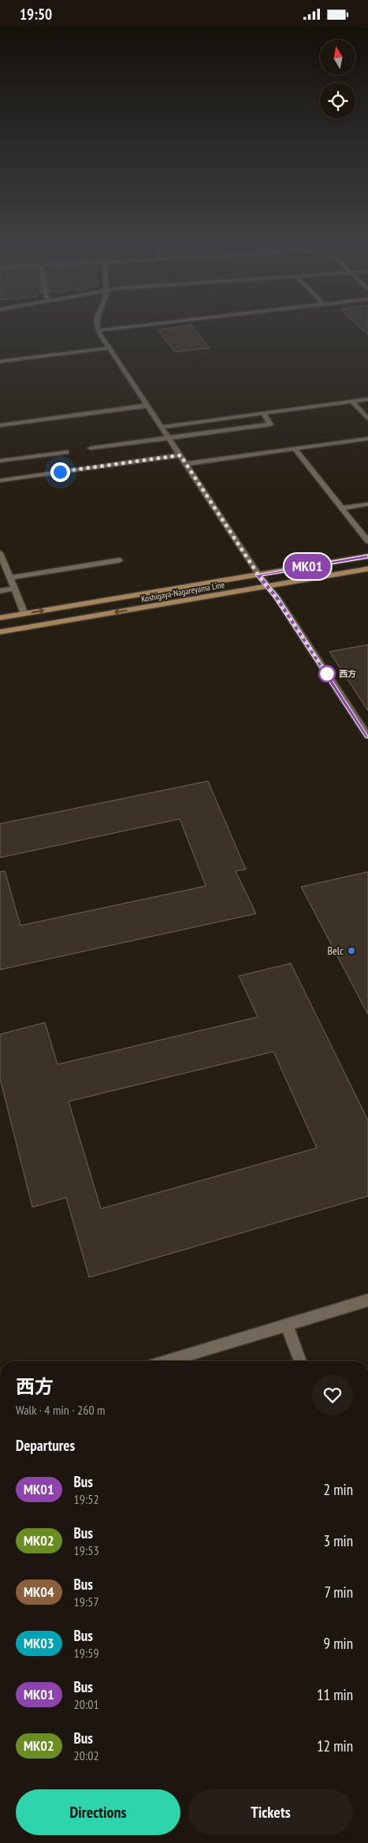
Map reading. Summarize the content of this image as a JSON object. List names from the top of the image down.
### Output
{
  "streets": {
    "main road": ["Koshigaya-Nagareyama Line"]
  },
  "places": ["西方", "Belc"],
  "lines": ["bus line MK01"],
  "north": "top",
  "page": {
    "status": "19:50",
    "on_map": "MK01",
    "heading": [
      ["西方", "Walk · 4 min · 260 m"],
      "Departures"
    ],
    "list": [
      {
        "mark": "MK01",
        "name": "Bus",
        "note": "19:52",
        "value": "2 min"
      },
      {
        "mark": "MK02",
        "name": "Bus",
        "note": "19:53",
        "value": "3 min"
      },
      {
        "mark": "MK04",
        "name": "Bus",
        "note": "19:57",
        "value": "7 min"
      },
      {
        "mark": "MK03",
        "name": "Bus",
        "note": "19:59",
        "value": "9 min"
      },
      {
        "mark": "MK01",
        "name": "Bus",
        "note": "20:01",
        "value": "11 min"
      },
      {
        "mark": "MK02",
        "name": "Bus",
        "note": "20:02",
        "value": "12 min"
      }
    ],
    "buttons": ["Directions", "Tickets"]
  }
}
